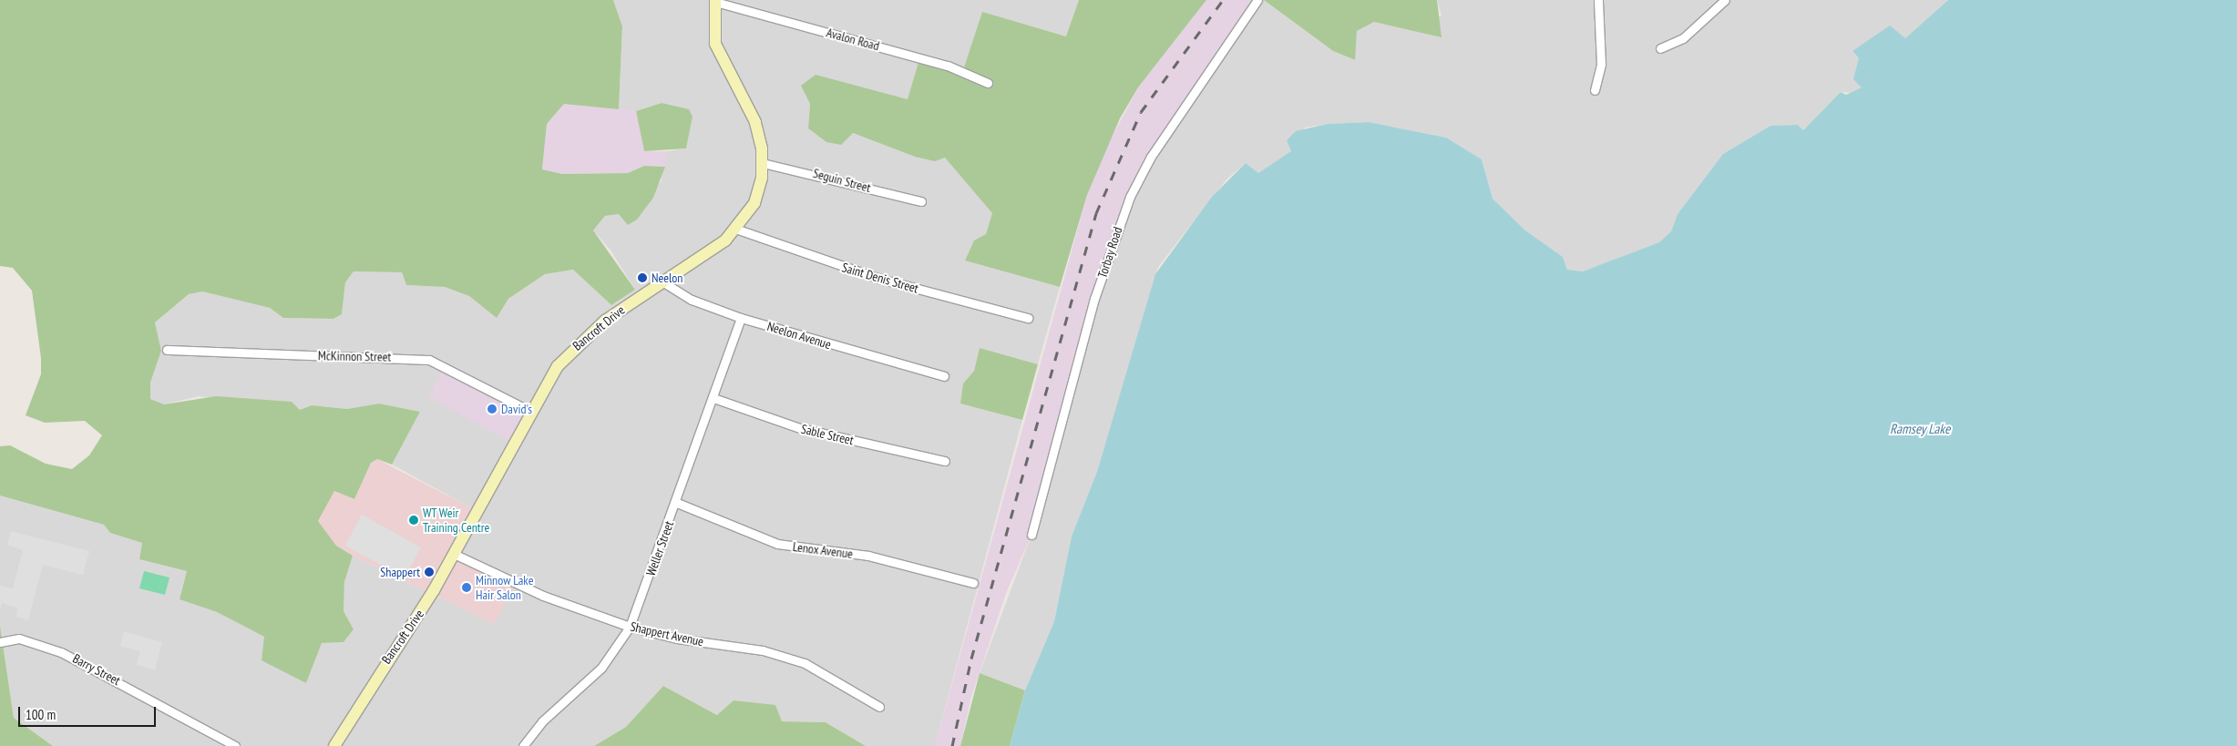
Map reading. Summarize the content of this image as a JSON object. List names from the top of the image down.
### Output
{
  "streets": {
    "main road": ["Bancroft Drive"],
    "street": [
      "Avalon Road",
      "Seguin Street",
      "Torbay Road",
      "Saint Denis Street",
      "Neelon Avenue",
      "McKinnon Street",
      "Sable Street",
      "Weller Street",
      "Lenox Avenue",
      "Shappert Avenue",
      "Barry Street"
    ]
  },
  "crossings": [
    ["Avalon Road", "Bancroft Drive"],
    ["Seguin Street", "Bancroft Drive"],
    ["Saint Denis Street", "Bancroft Drive"],
    ["Bancroft Drive", "Neelon Avenue"],
    ["Bancroft Drive", "McKinnon Street"],
    ["Bancroft Drive", "Shappert Avenue"],
    ["Neelon Avenue", "Weller Street"],
    ["Sable Street", "Weller Street"],
    ["Weller Street", "Lenox Avenue"],
    ["Weller Street", "Shappert Avenue"]
  ],
  "water": ["Ramsey Lake"],
  "places": [
    "Neelon",
    "David's",
    "WT Weir Training Centre",
    "Shappert",
    "Minnow Lake Hair Salon"
  ],
  "scale_bar": "100 m"
}
